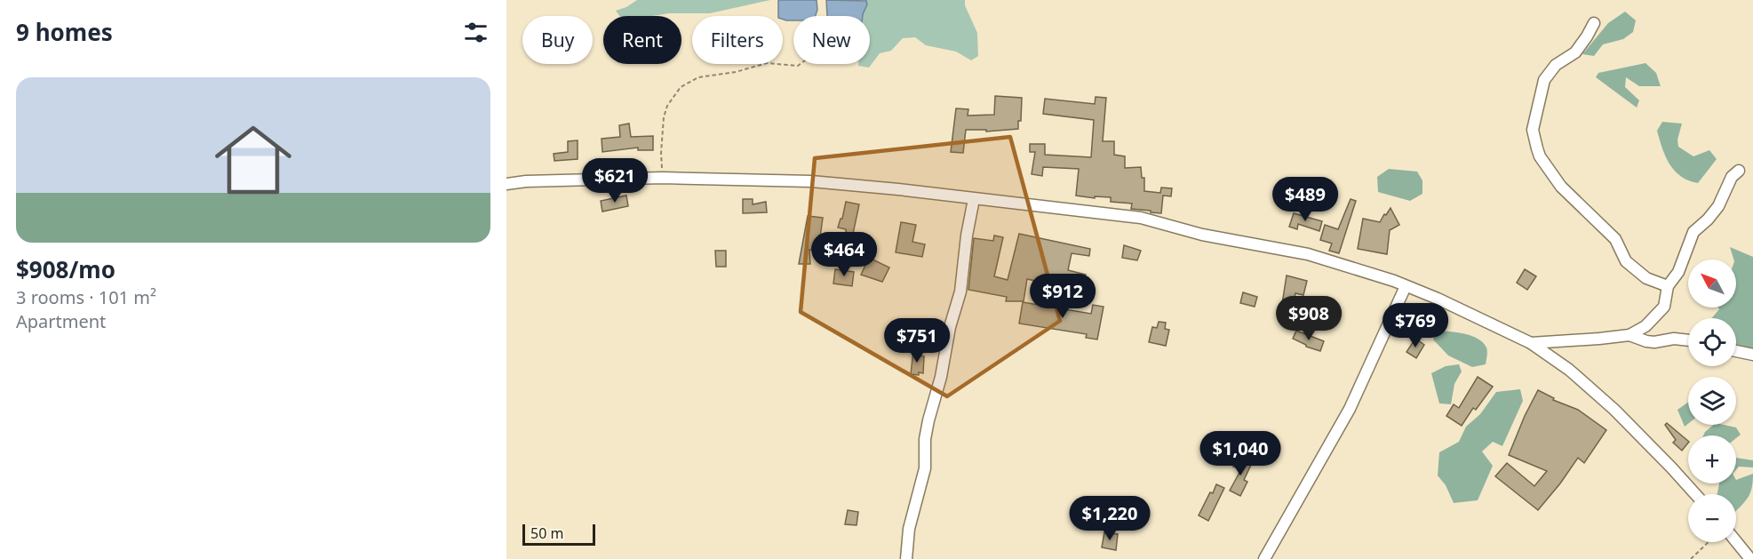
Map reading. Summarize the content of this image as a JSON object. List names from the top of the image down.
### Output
{
  "scale_bar": "50 m",
  "north": "top left",
  "page": {
    "heading": "9 homes",
    "chip": [
      "Buy",
      "Rent",
      "Filters",
      "New"
    ],
    "list": [
      {
        "name": "$908/mo",
        "note": "3 rooms · 101 m² · Apartment"
      }
    ],
    "price": [
      "$621",
      "$489",
      "$464",
      "$912",
      "$908",
      "$769",
      "$751",
      "$1,040",
      "$1,220"
    ],
    "map_buttons": ["+", "−"],
    "scale": "50 m"
  }
}
